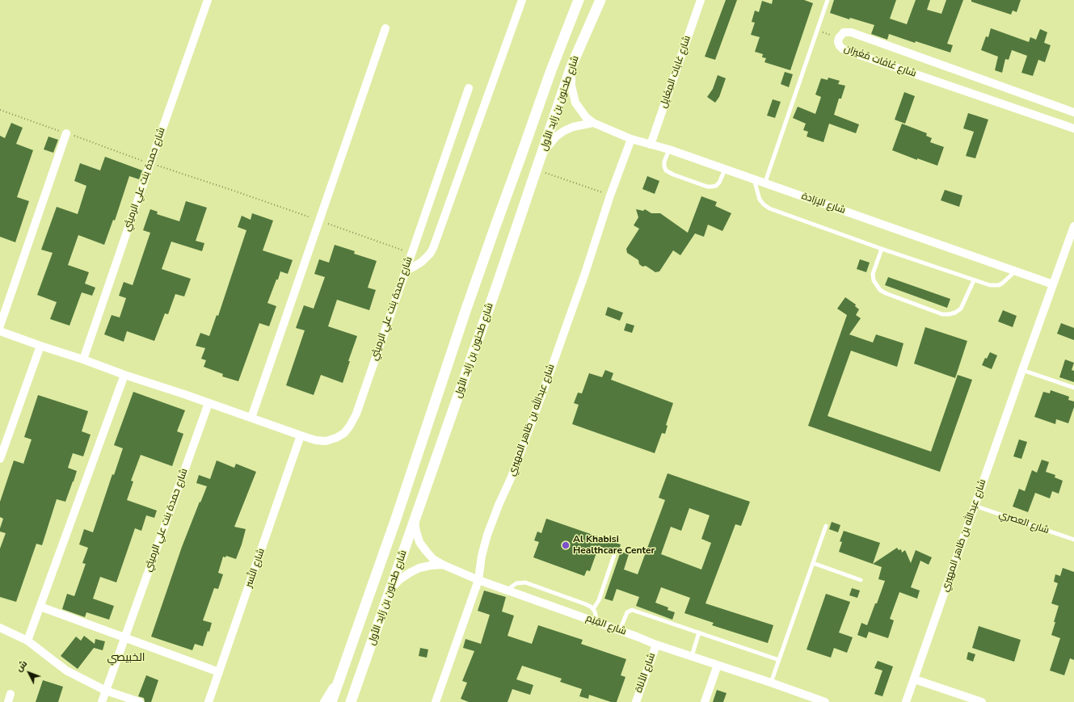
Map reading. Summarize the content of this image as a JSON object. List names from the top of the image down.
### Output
{
  "streets": {
    "street": [
      "شارع غَافَات مْغَيرَان",
      "شارع غابات المِغَايِل",
      "شارع طحنون بن زايد الأول",
      "شارع حمدة بنت علي الرميثي",
      "شارع الإرَادة",
      "شارع عبدالله بن ظاهر المهيري",
      "شارع النَّسر",
      "شارع القِيَم",
      "شارع الأناة"
    ],
    "lane": ["شارع العصري"]
  },
  "crossings": [
    ["شارع غابات المِغَايِل", "شارع الإرَادة"],
    ["شارع طحنون بن زايد الأول", "شارع الإرَادة"],
    ["شارع طحنون بن زايد الأول", "شارع القِيَم"],
    ["شارع حمدة بنت علي الرميثي", "شارع النَّسر"],
    ["شارع الإرَادة", "شارع عبدالله بن ظاهر المهيري"],
    ["شارع عبدالله بن ظاهر المهيري", "شارع العصري"],
    ["شارع عبدالله بن ظاهر المهيري", "شارع القِيَم"],
    ["شارع القِيَم", "شارع الأناة"]
  ],
  "districts": ["الخبيصي"],
  "places": ["Al Khabisi Healthcare Center"],
  "north": "top left"
}
